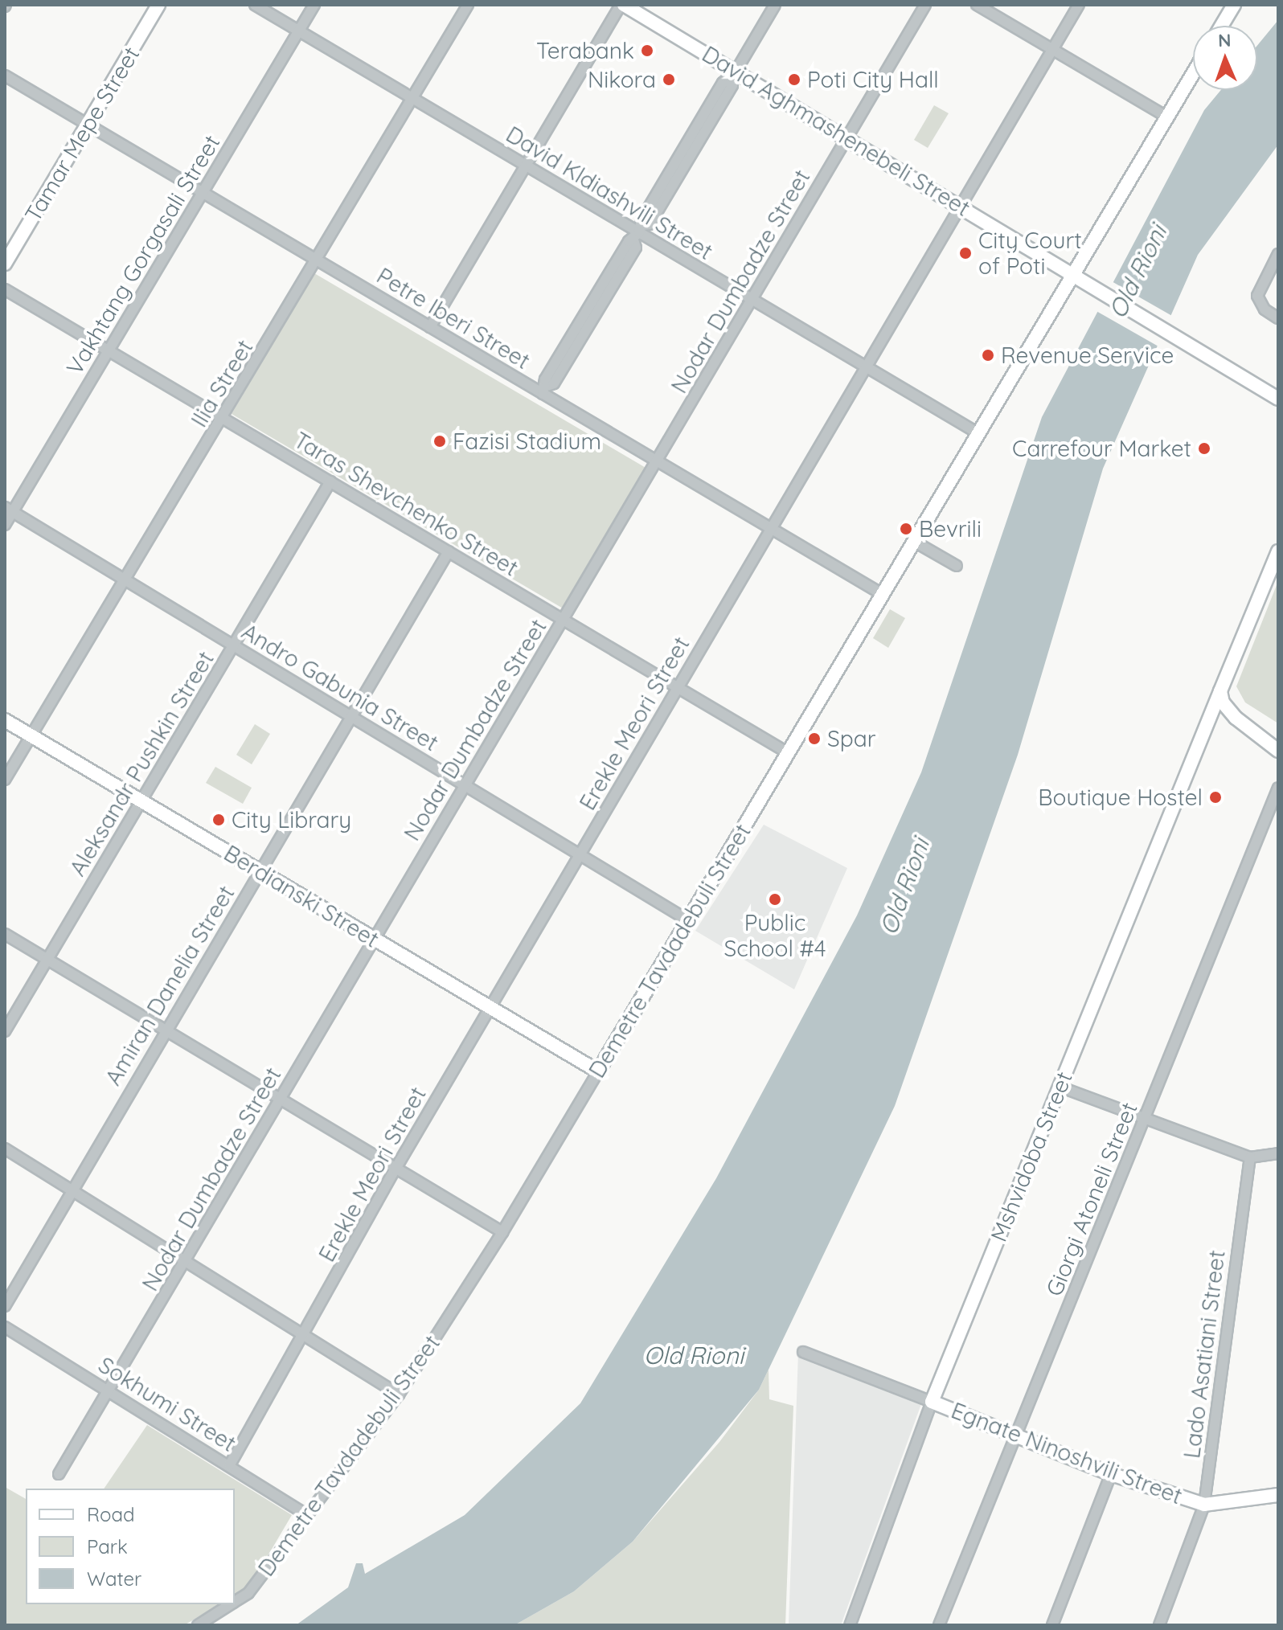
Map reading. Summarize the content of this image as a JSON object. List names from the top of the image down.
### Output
{
  "streets": {
    "street": [
      "David Aghmashenebeli Street",
      "Tamar Mepe Street",
      "David Kldiashvili Street",
      "Vakhtang Gorgasali Street",
      "Nodar Dumbadze Street",
      "Petre Iberi Street",
      "Ilia Street",
      "Taras Shevchenko Street",
      "Andro Gabunia Street",
      "Erekle Meori Street",
      "Aleksandr Pushkin Street",
      "Berdianski Street",
      "Demetre Tavdadebuli Street",
      "Amiran Danelia Street",
      "Mshvidoba Street",
      "Giorgi Atoneli Street",
      "Lado Asatiani Street",
      "Sokhumi Street",
      "Egnate Ninoshvili Street"
    ]
  },
  "crossings": [
    ["David Aghmashenebeli Street", "Nodar Dumbadze Street"],
    ["David Aghmashenebeli Street", "Erekle Meori Street"],
    ["David Aghmashenebeli Street", "Demetre Tavdadebuli Street"],
    ["Tamar Mepe Street", "Petre Iberi Street"],
    ["David Kldiashvili Street", "Vakhtang Gorgasali Street"],
    ["David Kldiashvili Street", "Nodar Dumbadze Street"],
    ["David Kldiashvili Street", "Ilia Street"],
    ["David Kldiashvili Street", "Erekle Meori Street"],
    ["David Kldiashvili Street", "Demetre Tavdadebuli Street"],
    ["Vakhtang Gorgasali Street", "Petre Iberi Street"],
    ["Vakhtang Gorgasali Street", "Taras Shevchenko Street"],
    ["Vakhtang Gorgasali Street", "Andro Gabunia Street"],
    ["Nodar Dumbadze Street", "Petre Iberi Street"],
    ["Nodar Dumbadze Street", "Taras Shevchenko Street"],
    ["Nodar Dumbadze Street", "Andro Gabunia Street"],
    ["Nodar Dumbadze Street", "Berdianski Street"],
    ["Nodar Dumbadze Street", "Sokhumi Street"],
    ["Petre Iberi Street", "Ilia Street"],
    ["Petre Iberi Street", "Erekle Meori Street"],
    ["Petre Iberi Street", "Demetre Tavdadebuli Street"],
    ["Ilia Street", "Taras Shevchenko Street"],
    ["Ilia Street", "Andro Gabunia Street"],
    ["Ilia Street", "Berdianski Street"],
    ["Taras Shevchenko Street", "Erekle Meori Street"],
    ["Taras Shevchenko Street", "Aleksandr Pushkin Street"],
    ["Taras Shevchenko Street", "Demetre Tavdadebuli Street"],
    ["Taras Shevchenko Street", "Amiran Danelia Street"],
    ["Andro Gabunia Street", "Erekle Meori Street"],
    ["Andro Gabunia Street", "Aleksandr Pushkin Street"],
    ["Andro Gabunia Street", "Demetre Tavdadebuli Street"],
    ["Andro Gabunia Street", "Amiran Danelia Street"],
    ["Erekle Meori Street", "Berdianski Street"],
    ["Erekle Meori Street", "Sokhumi Street"],
    ["Aleksandr Pushkin Street", "Berdianski Street"],
    ["Berdianski Street", "Demetre Tavdadebuli Street"],
    ["Berdianski Street", "Amiran Danelia Street"],
    ["Demetre Tavdadebuli Street", "Sokhumi Street"],
    ["Mshvidoba Street", "Egnate Ninoshvili Street"],
    ["Giorgi Atoneli Street", "Egnate Ninoshvili Street"],
    ["Lado Asatiani Street", "Egnate Ninoshvili Street"]
  ],
  "water": ["Old Rioni"],
  "places": [
    "Terabank",
    "Nikora",
    "Poti City Hall",
    "City Court of Poti",
    "Revenue Service",
    "Fazisi Stadium",
    "Carrefour Market",
    "Bevrili",
    "Spar",
    "Boutique Hostel",
    "City Library",
    "Public School #4"
  ],
  "legend": ["Road", "Park", "Water"],
  "north": "top"
}
